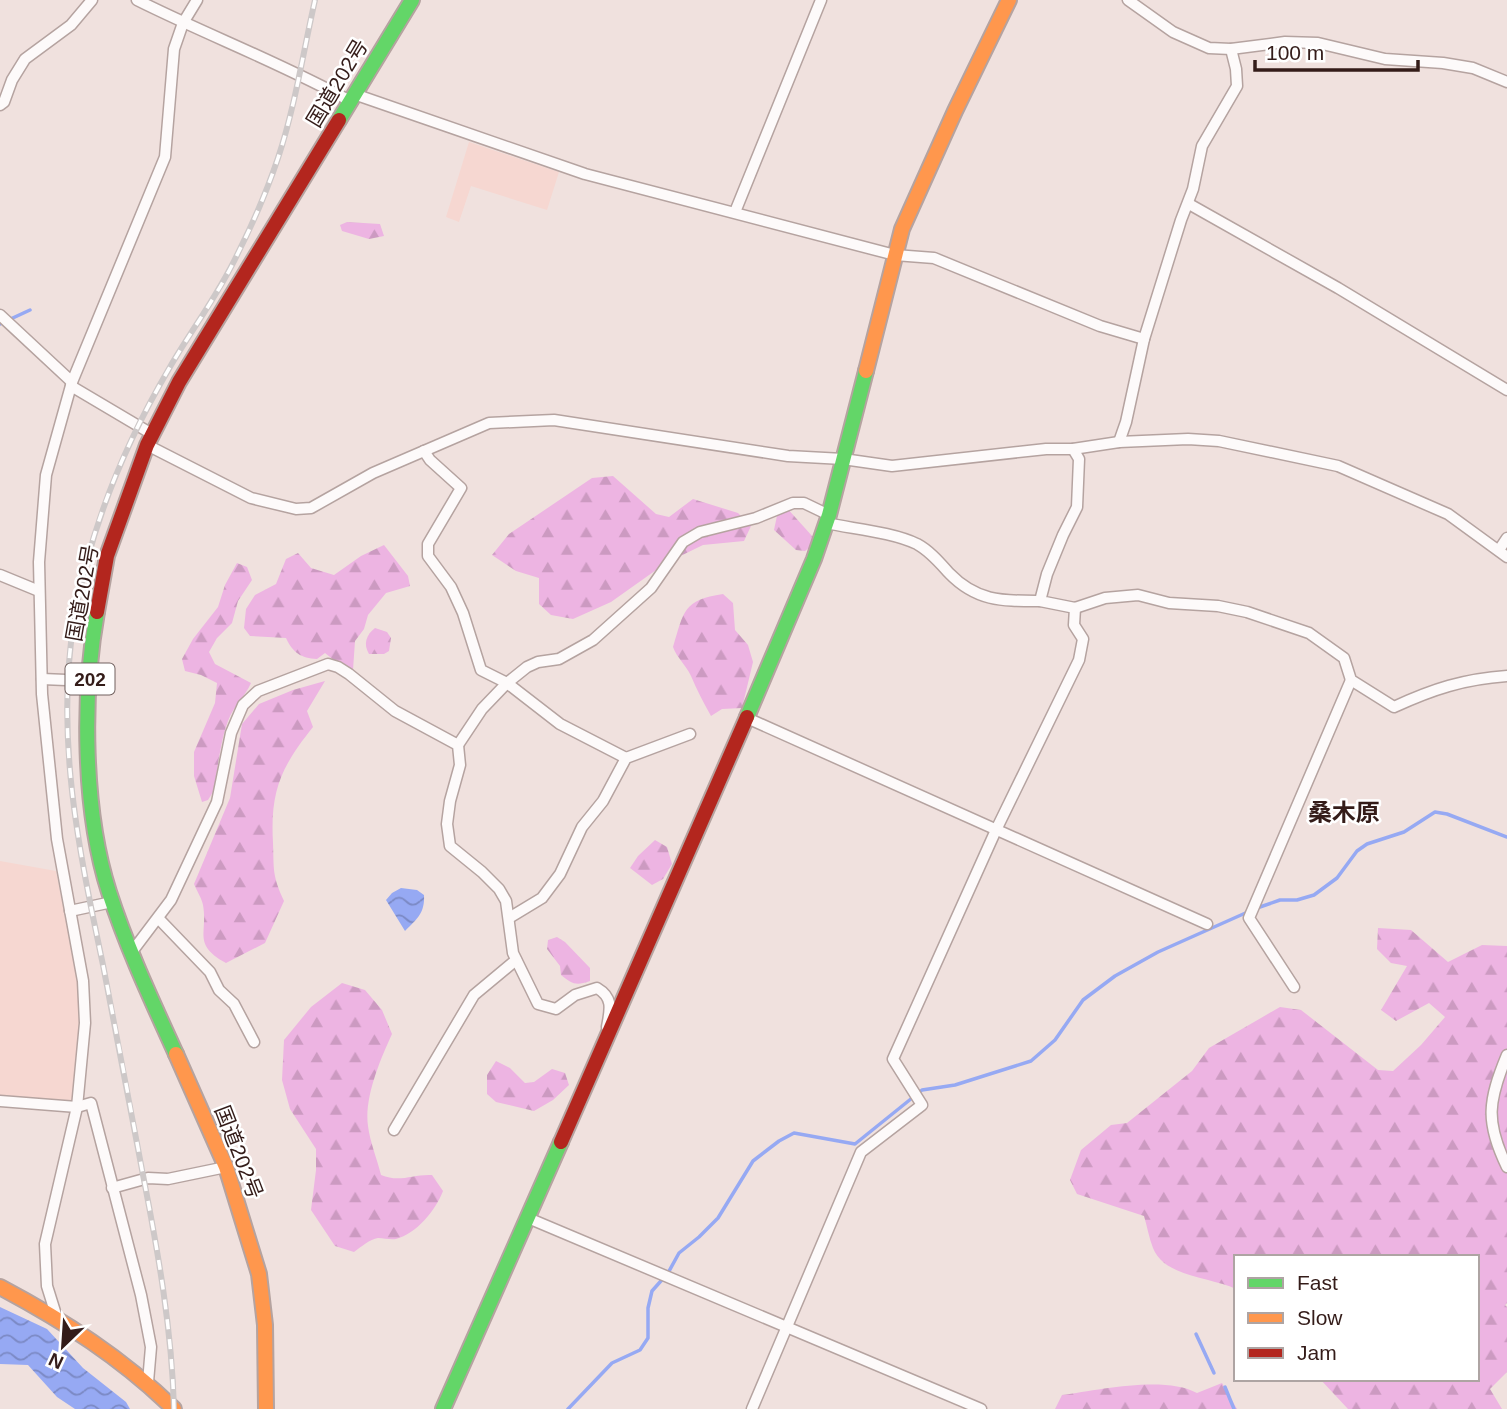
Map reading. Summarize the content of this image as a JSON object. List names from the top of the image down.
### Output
{
  "streets": {
    "main road": ["国道202号", "202"]
  },
  "districts": ["桑木原"],
  "legend": ["Fast", "Slow", "Jam"],
  "scale_bar": "100 m",
  "north": "bottom left"
}
